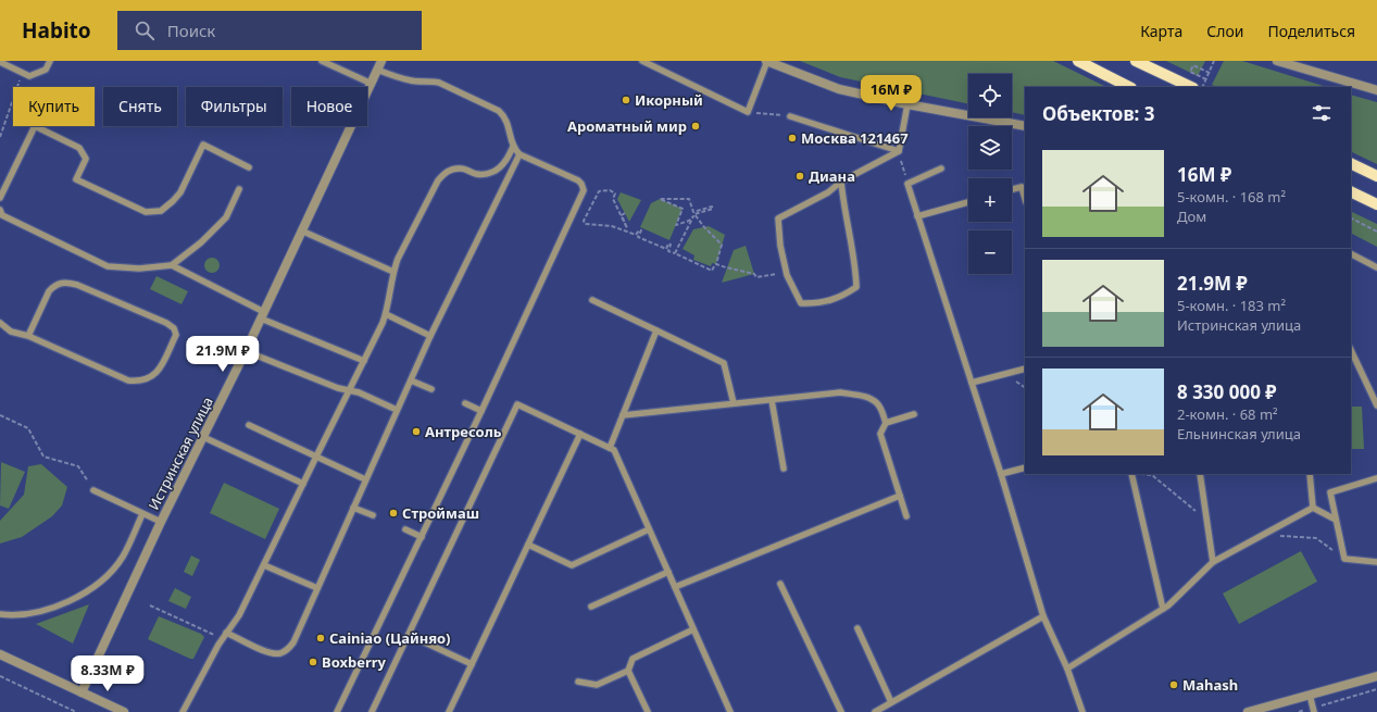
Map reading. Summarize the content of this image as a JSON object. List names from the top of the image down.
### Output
{
  "streets": {
    "street": ["Истринская улица"]
  },
  "places": [
    "Икорный",
    "Ароматный мир",
    "Москва 121467",
    "Диана",
    "Антресоль",
    "Строймаш",
    "Cainiao (Цайняо)",
    "Boxberry",
    "Mahash"
  ],
  "page": {
    "header": "Habito",
    "search": "Поиск",
    "nav": ["Карта", "Слои", "Поделиться"],
    "map_buttons": ["+", "−"],
    "price": ["16M ₽", "21.9M ₽", "8.33M ₽"],
    "chip": [
      "Купить",
      "Снять",
      "Фильтры",
      "Новое"
    ],
    "heading": "Объектов: 3",
    "list": [
      {
        "name": "16M ₽",
        "note": "5-комн. · 168 m² · Дом"
      },
      {
        "name": "21.9M ₽",
        "note": "5-комн. · 183 m² · Истринская улица"
      },
      {
        "name": "8 330 000 ₽",
        "note": "2-комн. · 68 m² · Ельнинская улица"
      }
    ]
  }
}
